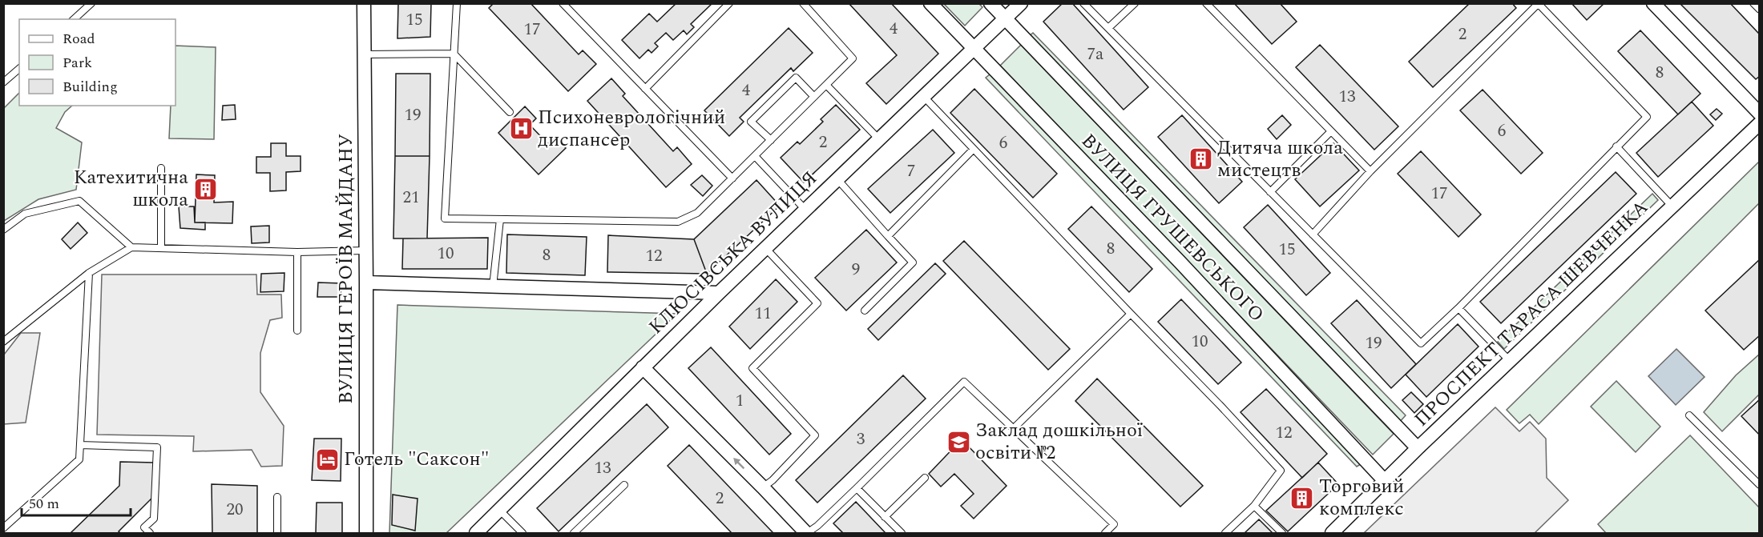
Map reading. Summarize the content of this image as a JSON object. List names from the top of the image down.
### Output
{
  "streets": {
    "street": [
      "ВУЛИЦЯ ГРУШЕВСЬКОГО",
      "КЛЮСІВСЬКА ВУЛИЦЯ",
      "ВУЛИЦЯ ГЕРОЇВ МАЙДАНУ",
      "ПРОСПЕКТ ТАРАСА ШЕВЧЕНКА"
    ]
  },
  "crossings": [
    ["ВУЛИЦЯ ГРУШЕВСЬКОГО", "КЛЮСІВСЬКА ВУЛИЦЯ"],
    ["ВУЛИЦЯ ГРУШЕВСЬКОГО", "ПРОСПЕКТ ТАРАСА ШЕВЧЕНКА"]
  ],
  "places": {
    "hospital": ["Психоневрологічний диспансер"],
    "building": ["Дитяча школа мистецтв", "Катехитична школа", "Торговий комплекс"],
    "school or university": ["Заклад дошкільної освіти №2"],
    "hotel": ["Готель \"Саксон\""]
  },
  "house_numbers": [
    "15",
    "4",
    "17",
    "2",
    "7а",
    "8",
    "4",
    "13",
    "19",
    "6",
    "2",
    "6",
    "7",
    "17",
    "21",
    "8",
    "15",
    "10",
    "8",
    "12",
    "9",
    "11",
    "10",
    "19",
    "1",
    "12",
    "3",
    "13",
    "2",
    "20"
  ],
  "legend": ["Road", "Park", "Building"],
  "scale_bar": "50 m"
}
